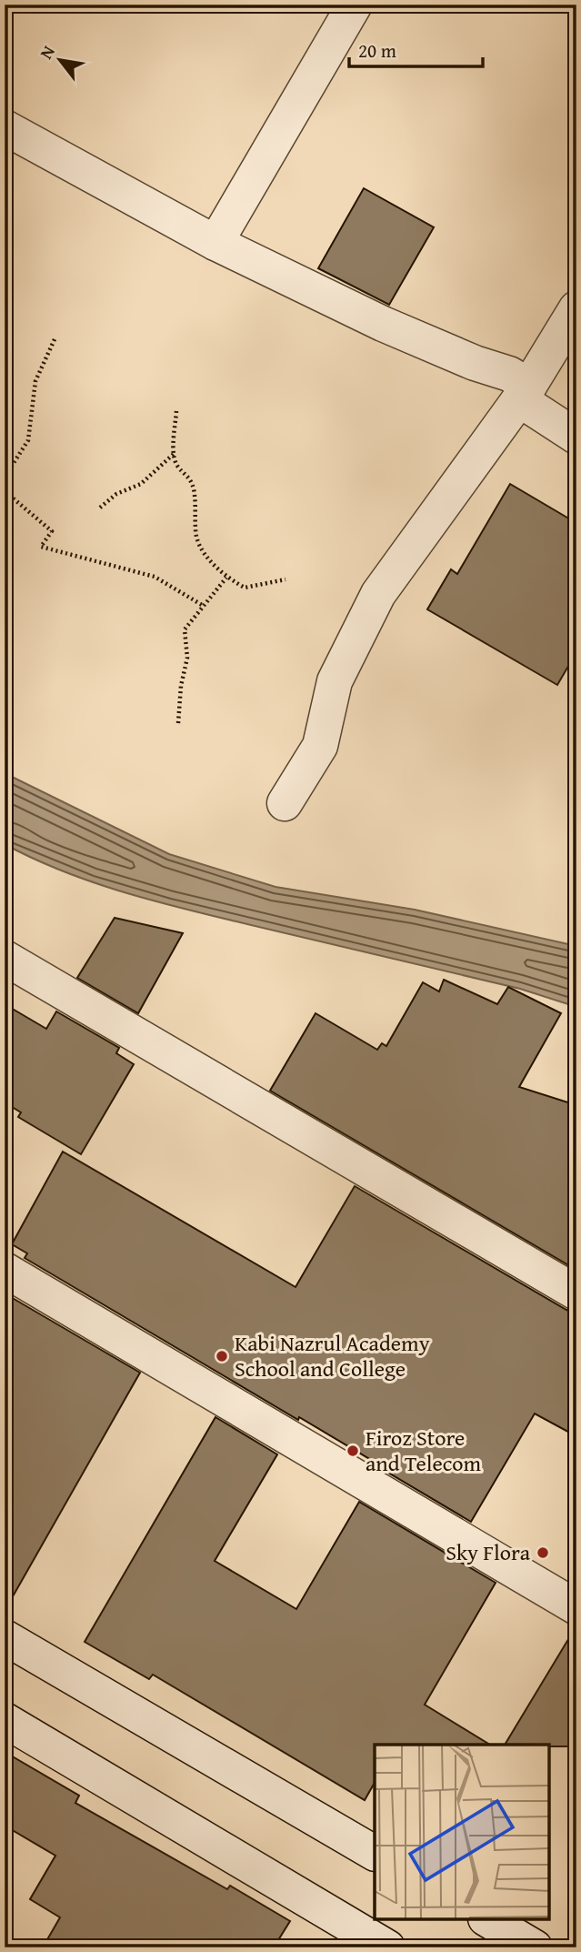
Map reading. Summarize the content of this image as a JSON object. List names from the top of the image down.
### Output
{
  "places": ["Kabi Nazrul Academy School and College", "Firoz Store and Telecom", "Sky Flora"],
  "scale_bar": "20 m",
  "north": "top left"
}
